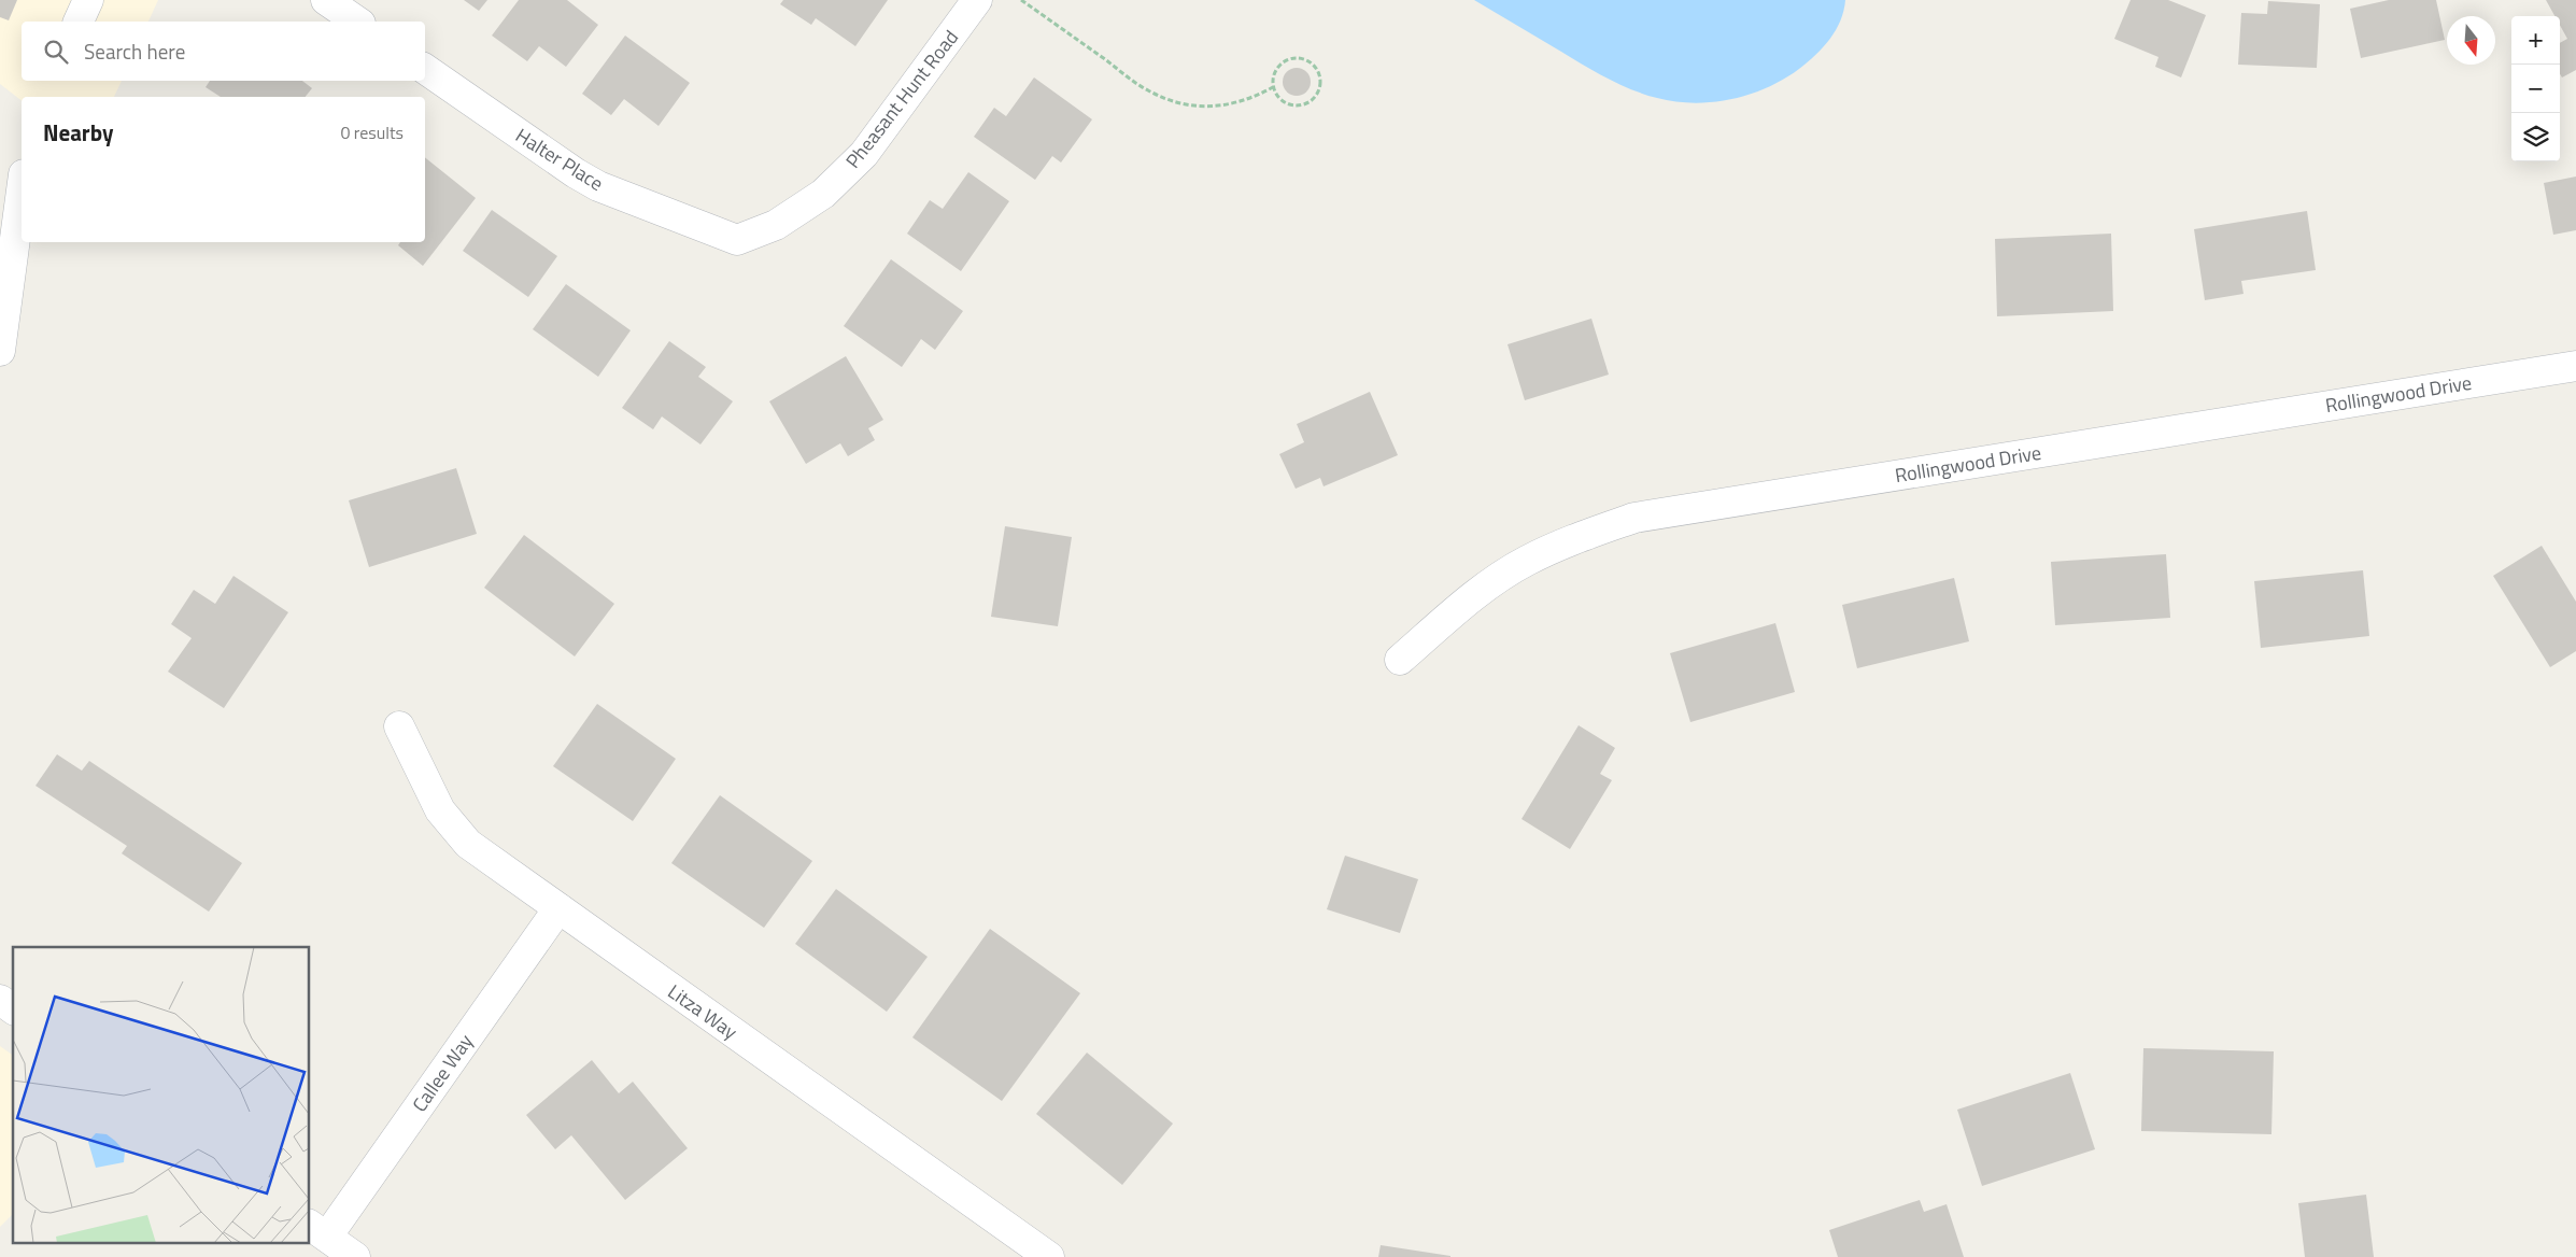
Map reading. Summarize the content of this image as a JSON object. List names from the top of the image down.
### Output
{
  "streets": {
    "street": [
      "Pheasant Hunt Road",
      "Halter Place",
      "Rollingwood Drive",
      "Litza Way",
      "Callee Way"
    ]
  },
  "crossings": [
    ["Pheasant Hunt Road", "Halter Place"],
    ["Litza Way", "Callee Way"]
  ],
  "north": "bottom",
  "page": {
    "map_buttons": ["+", "−"],
    "search": "Search here",
    "heading": ["Nearby", "0 results"]
  }
}
